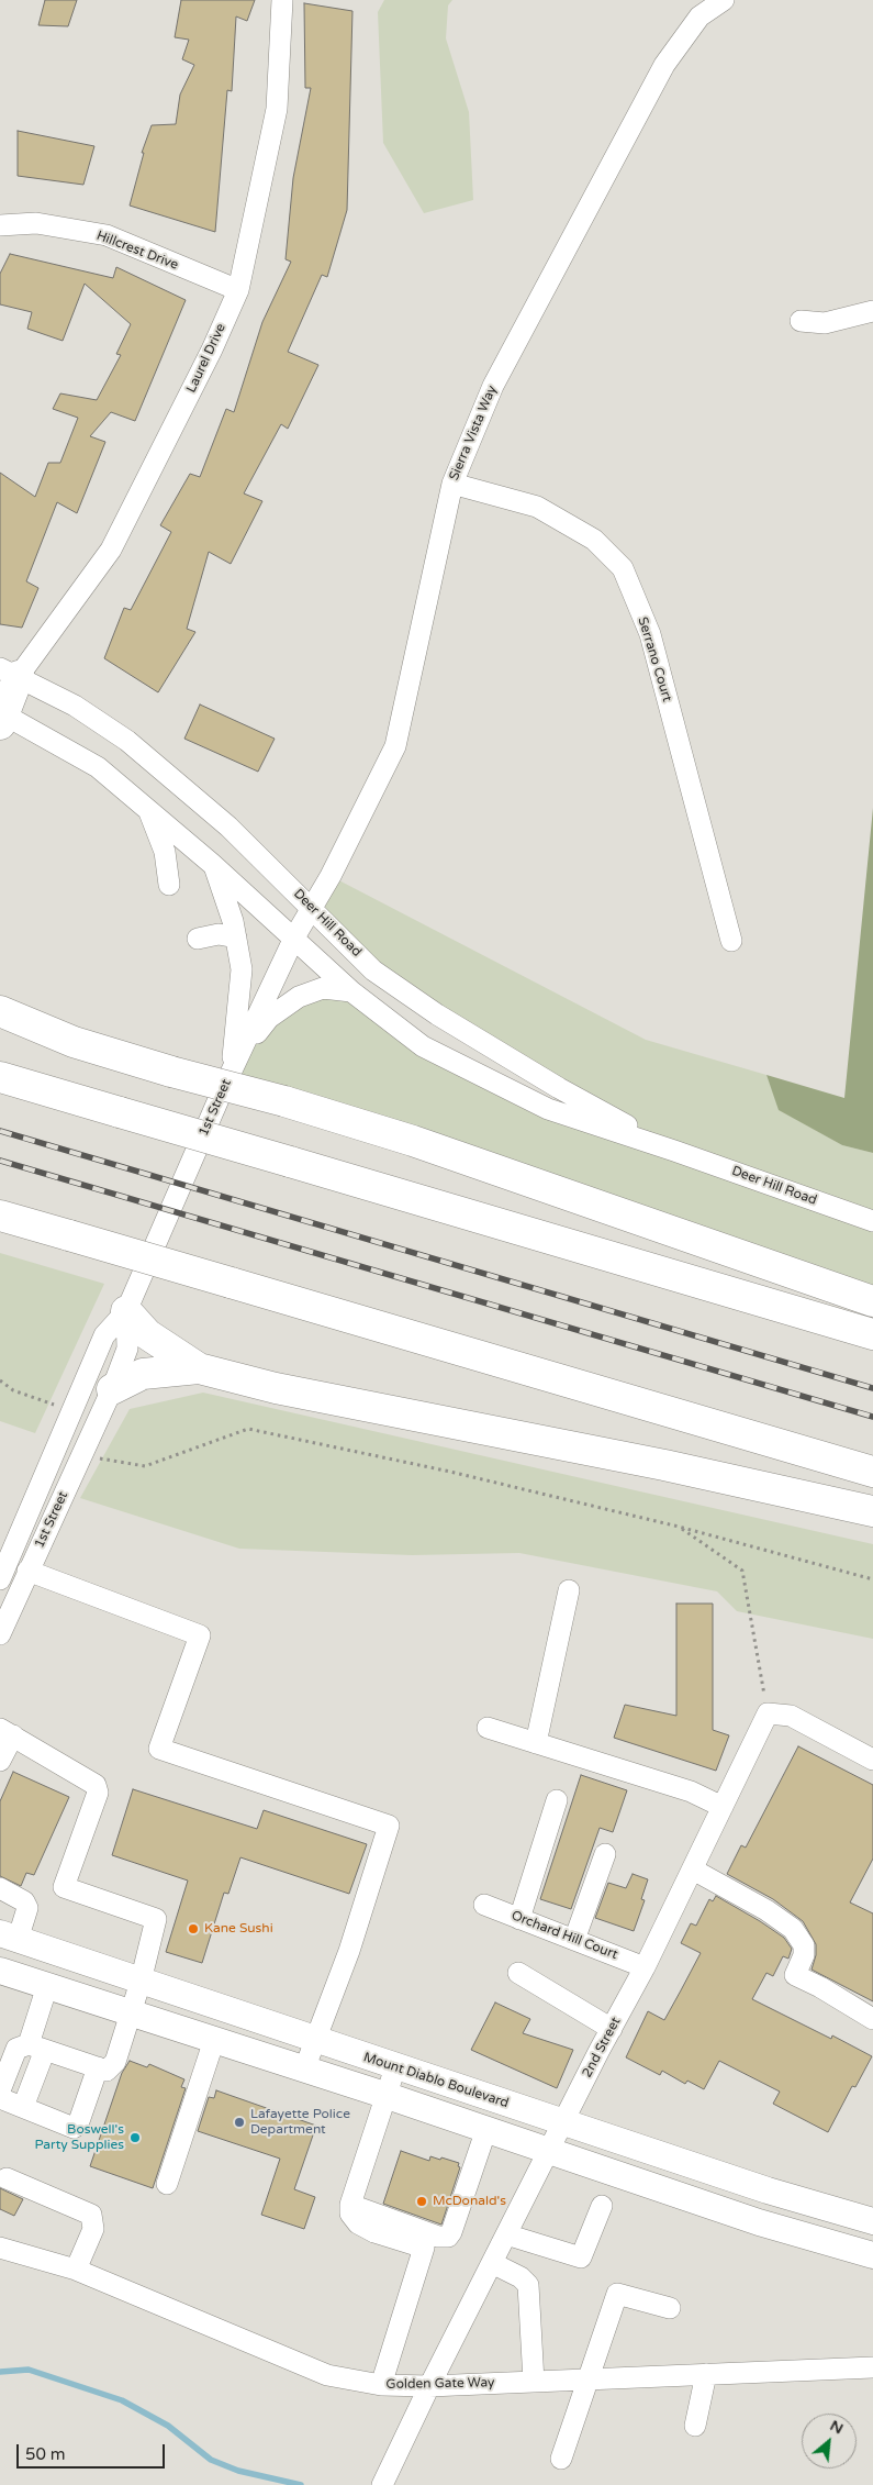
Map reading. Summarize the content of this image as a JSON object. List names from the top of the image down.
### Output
{
  "streets": {
    "main road": ["Mount Diablo Boulevard"],
    "street": [
      "Hillcrest Drive",
      "Laurel Drive",
      "Sierra Vista Way",
      "Serrano Court",
      "Deer Hill Road",
      "1st Street",
      "Orchard Hill Court",
      "2nd Street",
      "Golden Gate Way"
    ]
  },
  "crossings": [
    ["Hillcrest Drive", "Laurel Drive"],
    ["Laurel Drive", "Deer Hill Road"],
    ["Sierra Vista Way", "Serrano Court"],
    ["Sierra Vista Way", "Deer Hill Road"],
    ["Sierra Vista Way", "1st Street"],
    ["Deer Hill Road", "1st Street"],
    ["Orchard Hill Court", "2nd Street"],
    ["2nd Street", "Mount Diablo Boulevard"],
    ["2nd Street", "Golden Gate Way"]
  ],
  "places": [
    "Kane Sushi",
    "Lafayette Police Department",
    "Boswell's Party Supplies",
    "McDonald's"
  ],
  "scale_bar": "50 m",
  "north": "top right"
}
